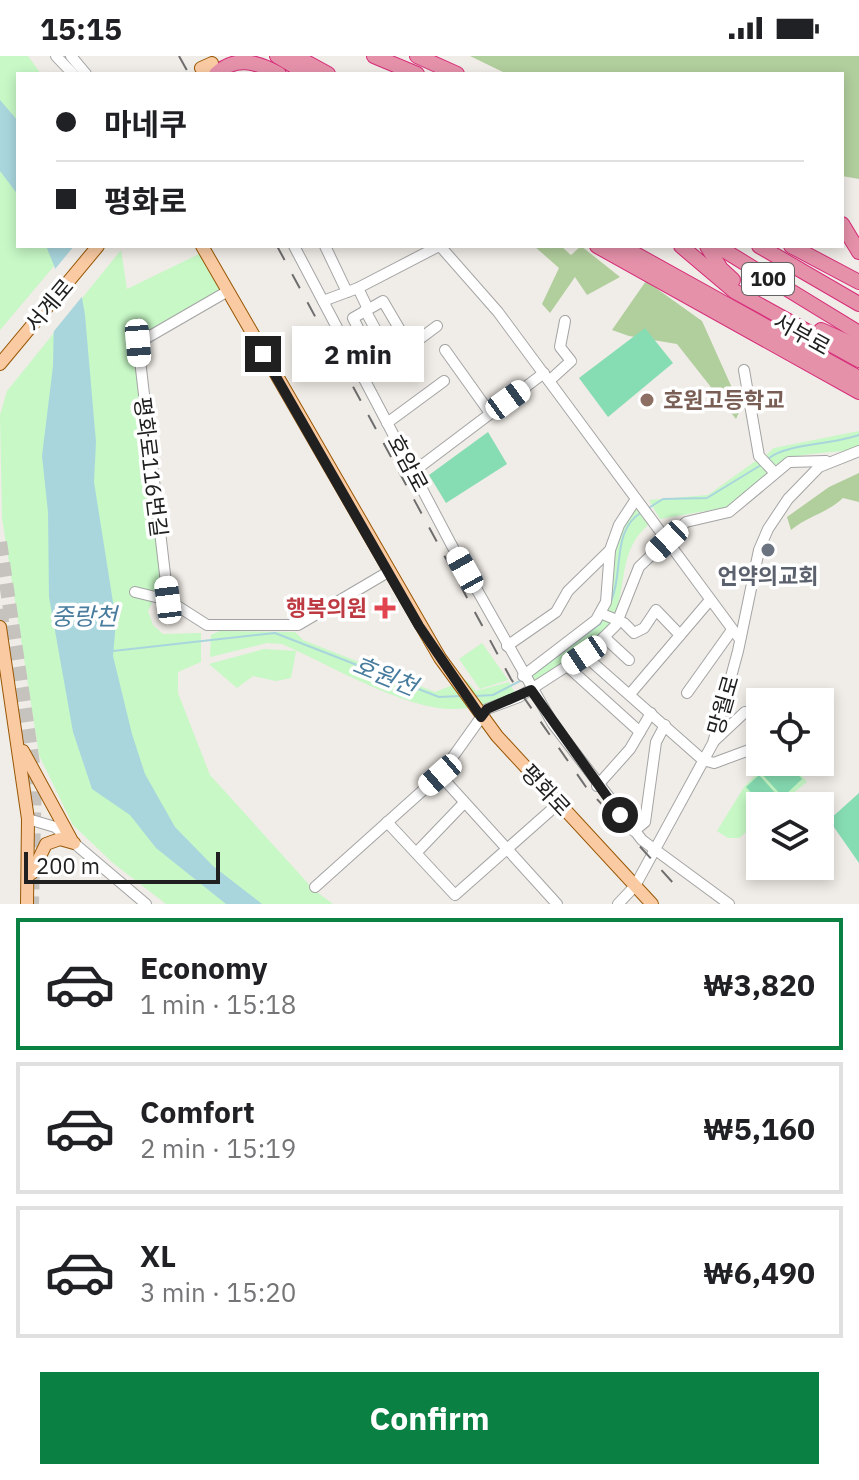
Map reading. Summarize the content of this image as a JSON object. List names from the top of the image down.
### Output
{
  "streets": {
    "highway": ["100", "서부로"],
    "main road": ["서계로", "평화로"],
    "street": ["호암로", "평화로116번길", "망월로"]
  },
  "crossings": [
    ["망월로", "평화로"]
  ],
  "water": ["중랑천", "호원천"],
  "places": {
    "other": ["호원고등학교", "언약의교회"],
    "health": ["행복의원"]
  },
  "scale_bar": "200 m",
  "page": {
    "status": "15:15",
    "banner": ["마네쿠", "평화로"],
    "bubble": "2 min",
    "scale": "200 m",
    "list": [
      {
        "name": "Economy",
        "note": "1 min · 15:18",
        "value": "₩3,820"
      },
      {
        "name": "Comfort",
        "note": "2 min · 15:19",
        "value": "₩5,160"
      },
      {
        "name": "XL",
        "note": "3 min · 15:20",
        "value": "₩6,490"
      }
    ],
    "buttons": "Confirm"
  }
}
